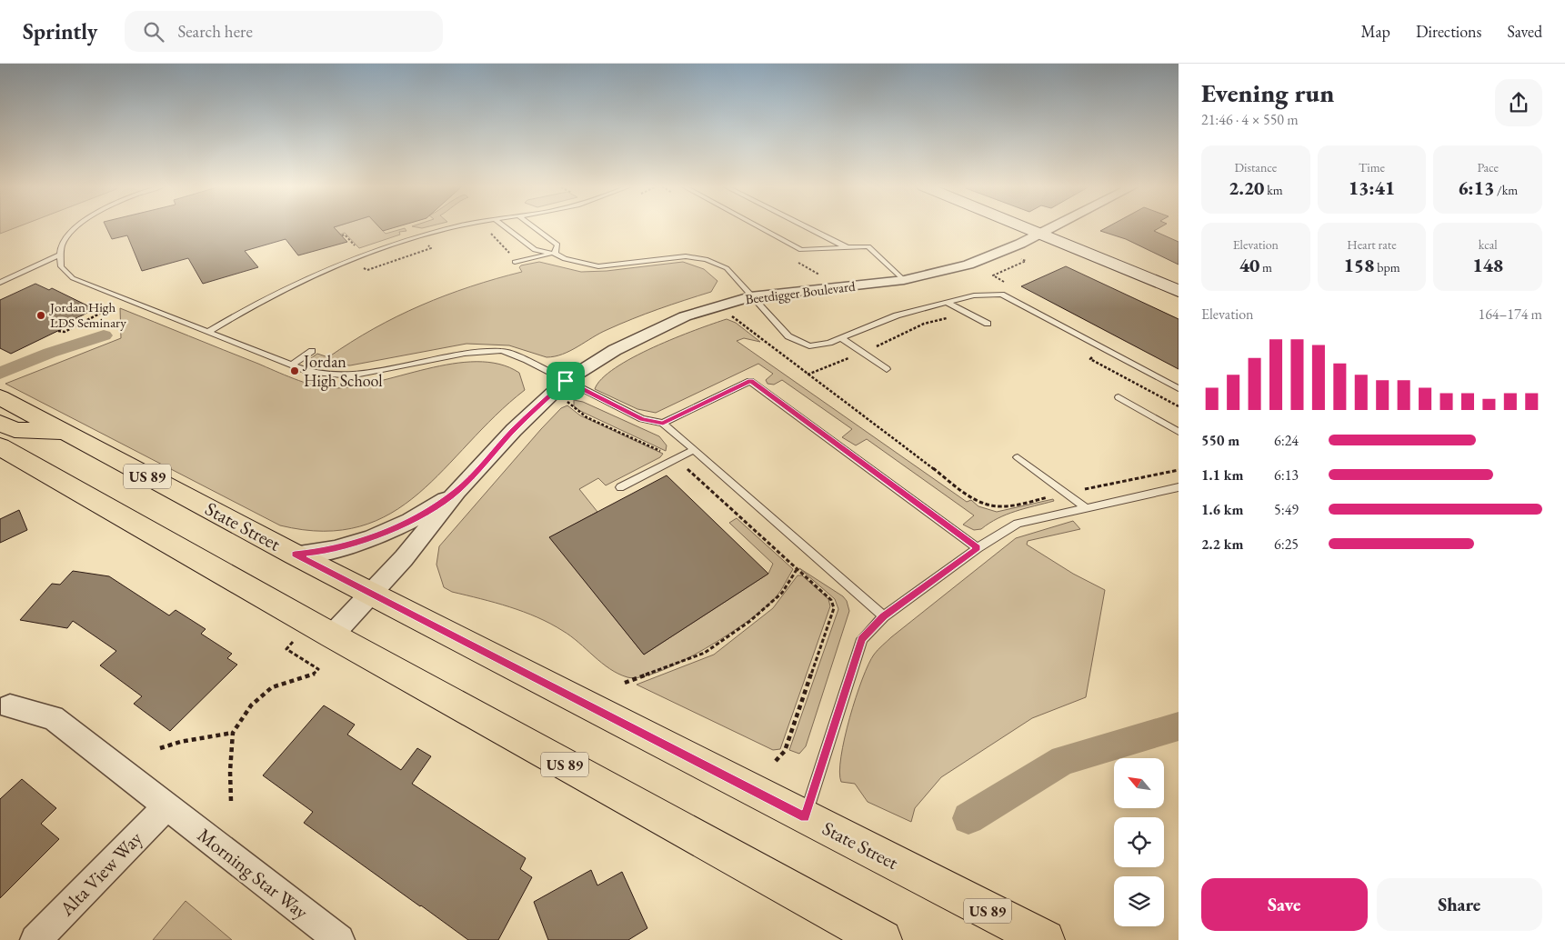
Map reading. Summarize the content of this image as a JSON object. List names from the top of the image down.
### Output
{
  "streets": {
    "main road": ["US 89", "State Street"],
    "street": ["Beetdigger Boulevard", "Alta View Way", "Morning Star Way"]
  },
  "crossings": [
    ["Beetdigger Boulevard", "US 89"],
    ["Beetdigger Boulevard", "State Street"],
    ["Alta View Way", "Morning Star Way"]
  ],
  "places": ["Jordan High LDS Seminary", "Jordan High School"],
  "north": "top left",
  "page": {
    "header": "Sprintly",
    "search": "Search here",
    "nav": ["Map", "Directions", "Saved"],
    "heading": ["Evening run", "21:46 · 4 × 550 m"],
    "stats": [
      ["Distance", "2.20 km"],
      ["Time", "13:41"],
      ["Pace", "6:13 /km"],
      ["Elevation", "40 m"],
      ["Heart rate", "158 bpm"],
      ["kcal", "148"]
    ],
    "chart": ["Elevation", "164–174 m"],
    "list": [
      {
        "name": "550 m",
        "note": "6:24"
      },
      {
        "name": "1.1 km",
        "note": "6:13"
      },
      {
        "name": "1.6 km",
        "note": "5:49"
      },
      {
        "name": "2.2 km",
        "note": "6:25"
      }
    ],
    "buttons": ["Save", "Share"]
  }
}
